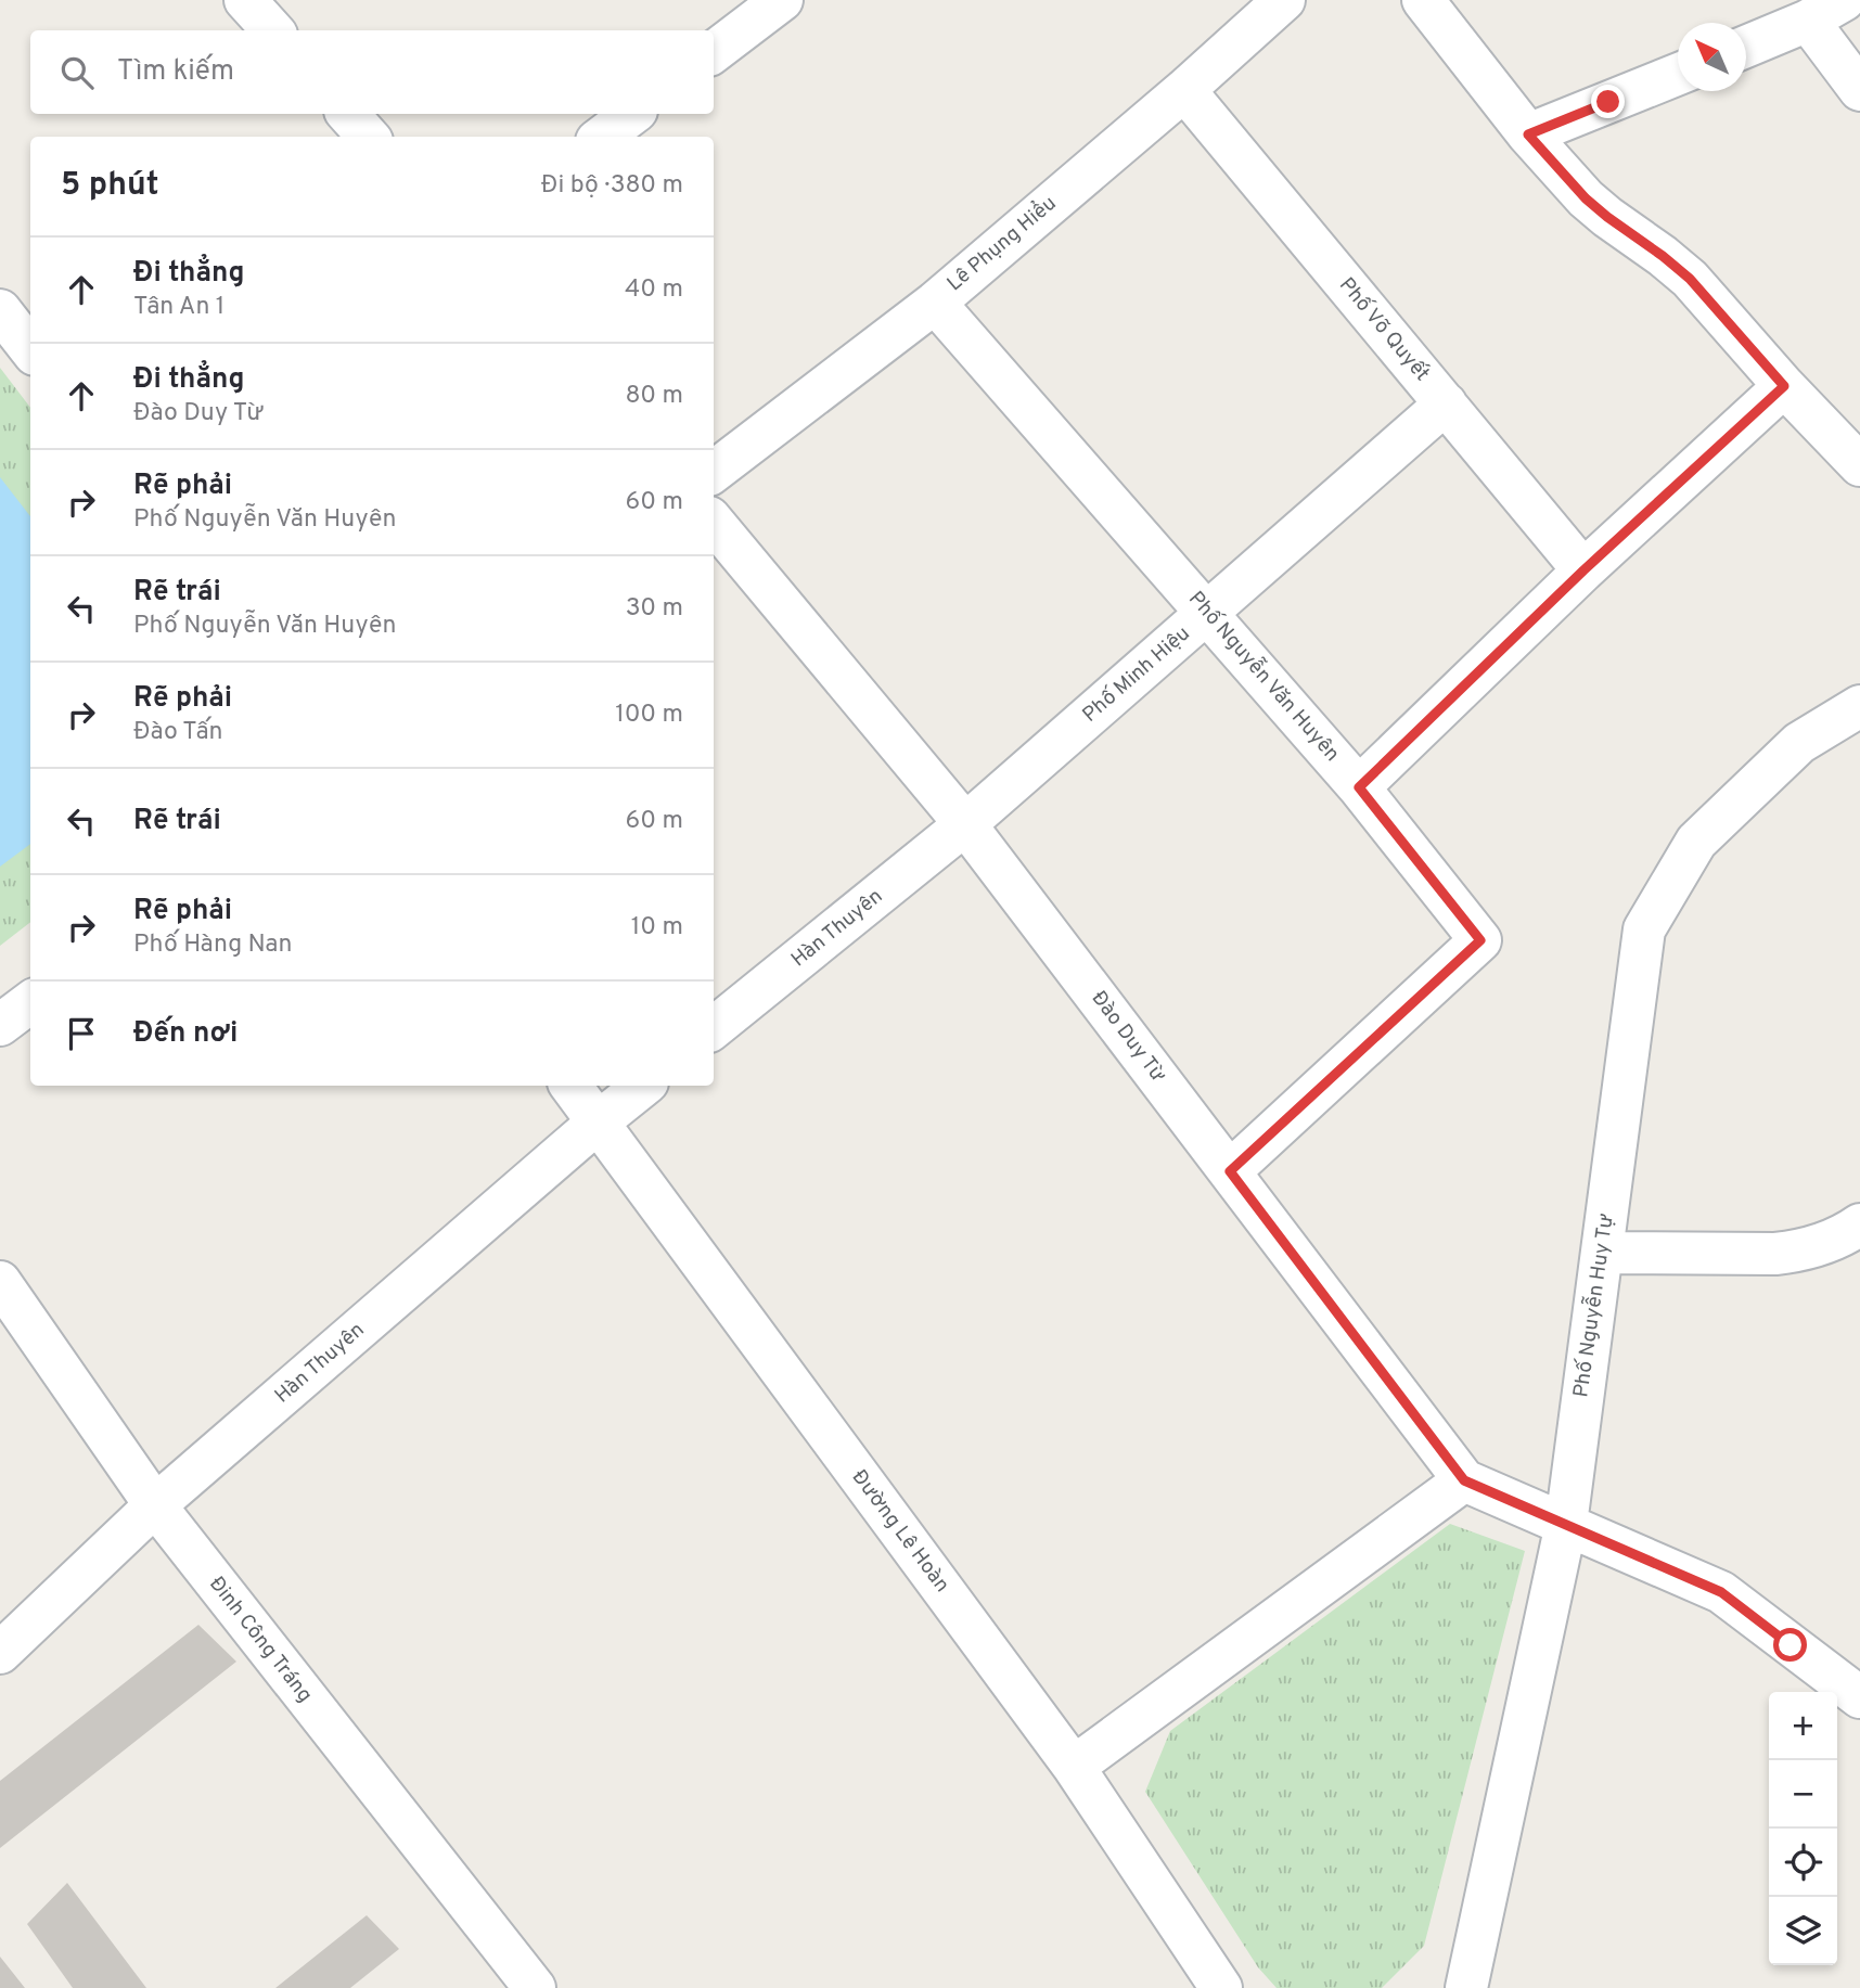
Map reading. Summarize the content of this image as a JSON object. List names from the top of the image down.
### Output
{
  "streets": {
    "street": [
      "Lê Phụng Hiểu",
      "Phố Võ Quyết",
      "Phố Minh Hiệu",
      "Phố Nguyễn Văn Huyên",
      "Hàn Thuyên",
      "Đào Duy Từ",
      "Phố Nguyễn Huy Tự",
      "Đường Lê Hoàn",
      "Đinh Công Tráng"
    ]
  },
  "crossings": [
    ["Lê Phụng Hiểu", "Phố Võ Quyết"],
    ["Lê Phụng Hiểu", "Phố Nguyễn Văn Huyên"],
    ["Phố Võ Quyết", "Phố Minh Hiệu"],
    ["Phố Minh Hiệu", "Phố Nguyễn Văn Huyên"],
    ["Phố Minh Hiệu", "Hàn Thuyên"],
    ["Phố Minh Hiệu", "Đào Duy Từ"],
    ["Phố Nguyễn Văn Huyên", "Đào Duy Từ"],
    ["Hàn Thuyên", "Đào Duy Từ"],
    ["Hàn Thuyên", "Đường Lê Hoàn"],
    ["Hàn Thuyên", "Đinh Công Tráng"],
    ["Đào Duy Từ", "Phố Nguyễn Huy Tự"]
  ],
  "north": "top left",
  "page": {
    "search": "Tìm kiếm",
    "heading": ["5 phút", "Đi bộ · 380 m"],
    "list": [
      ["Đi thẳng", "Tân An 1", "40 m"],
      ["Đi thẳng", "Đào Duy Từ", "80 m"],
      ["Rẽ phải", "Phố Nguyễn Văn Huyên", "60 m"],
      ["Rẽ trái", "Phố Nguyễn Văn Huyên", "30 m"],
      ["Rẽ phải", "Đào Tấn", "100 m"],
      ["Rẽ trái", "60 m"],
      ["Rẽ phải", "Phố Hàng Nan", "10 m"],
      "Đến nơi"
    ],
    "map_buttons": ["+", "−"]
  }
}
